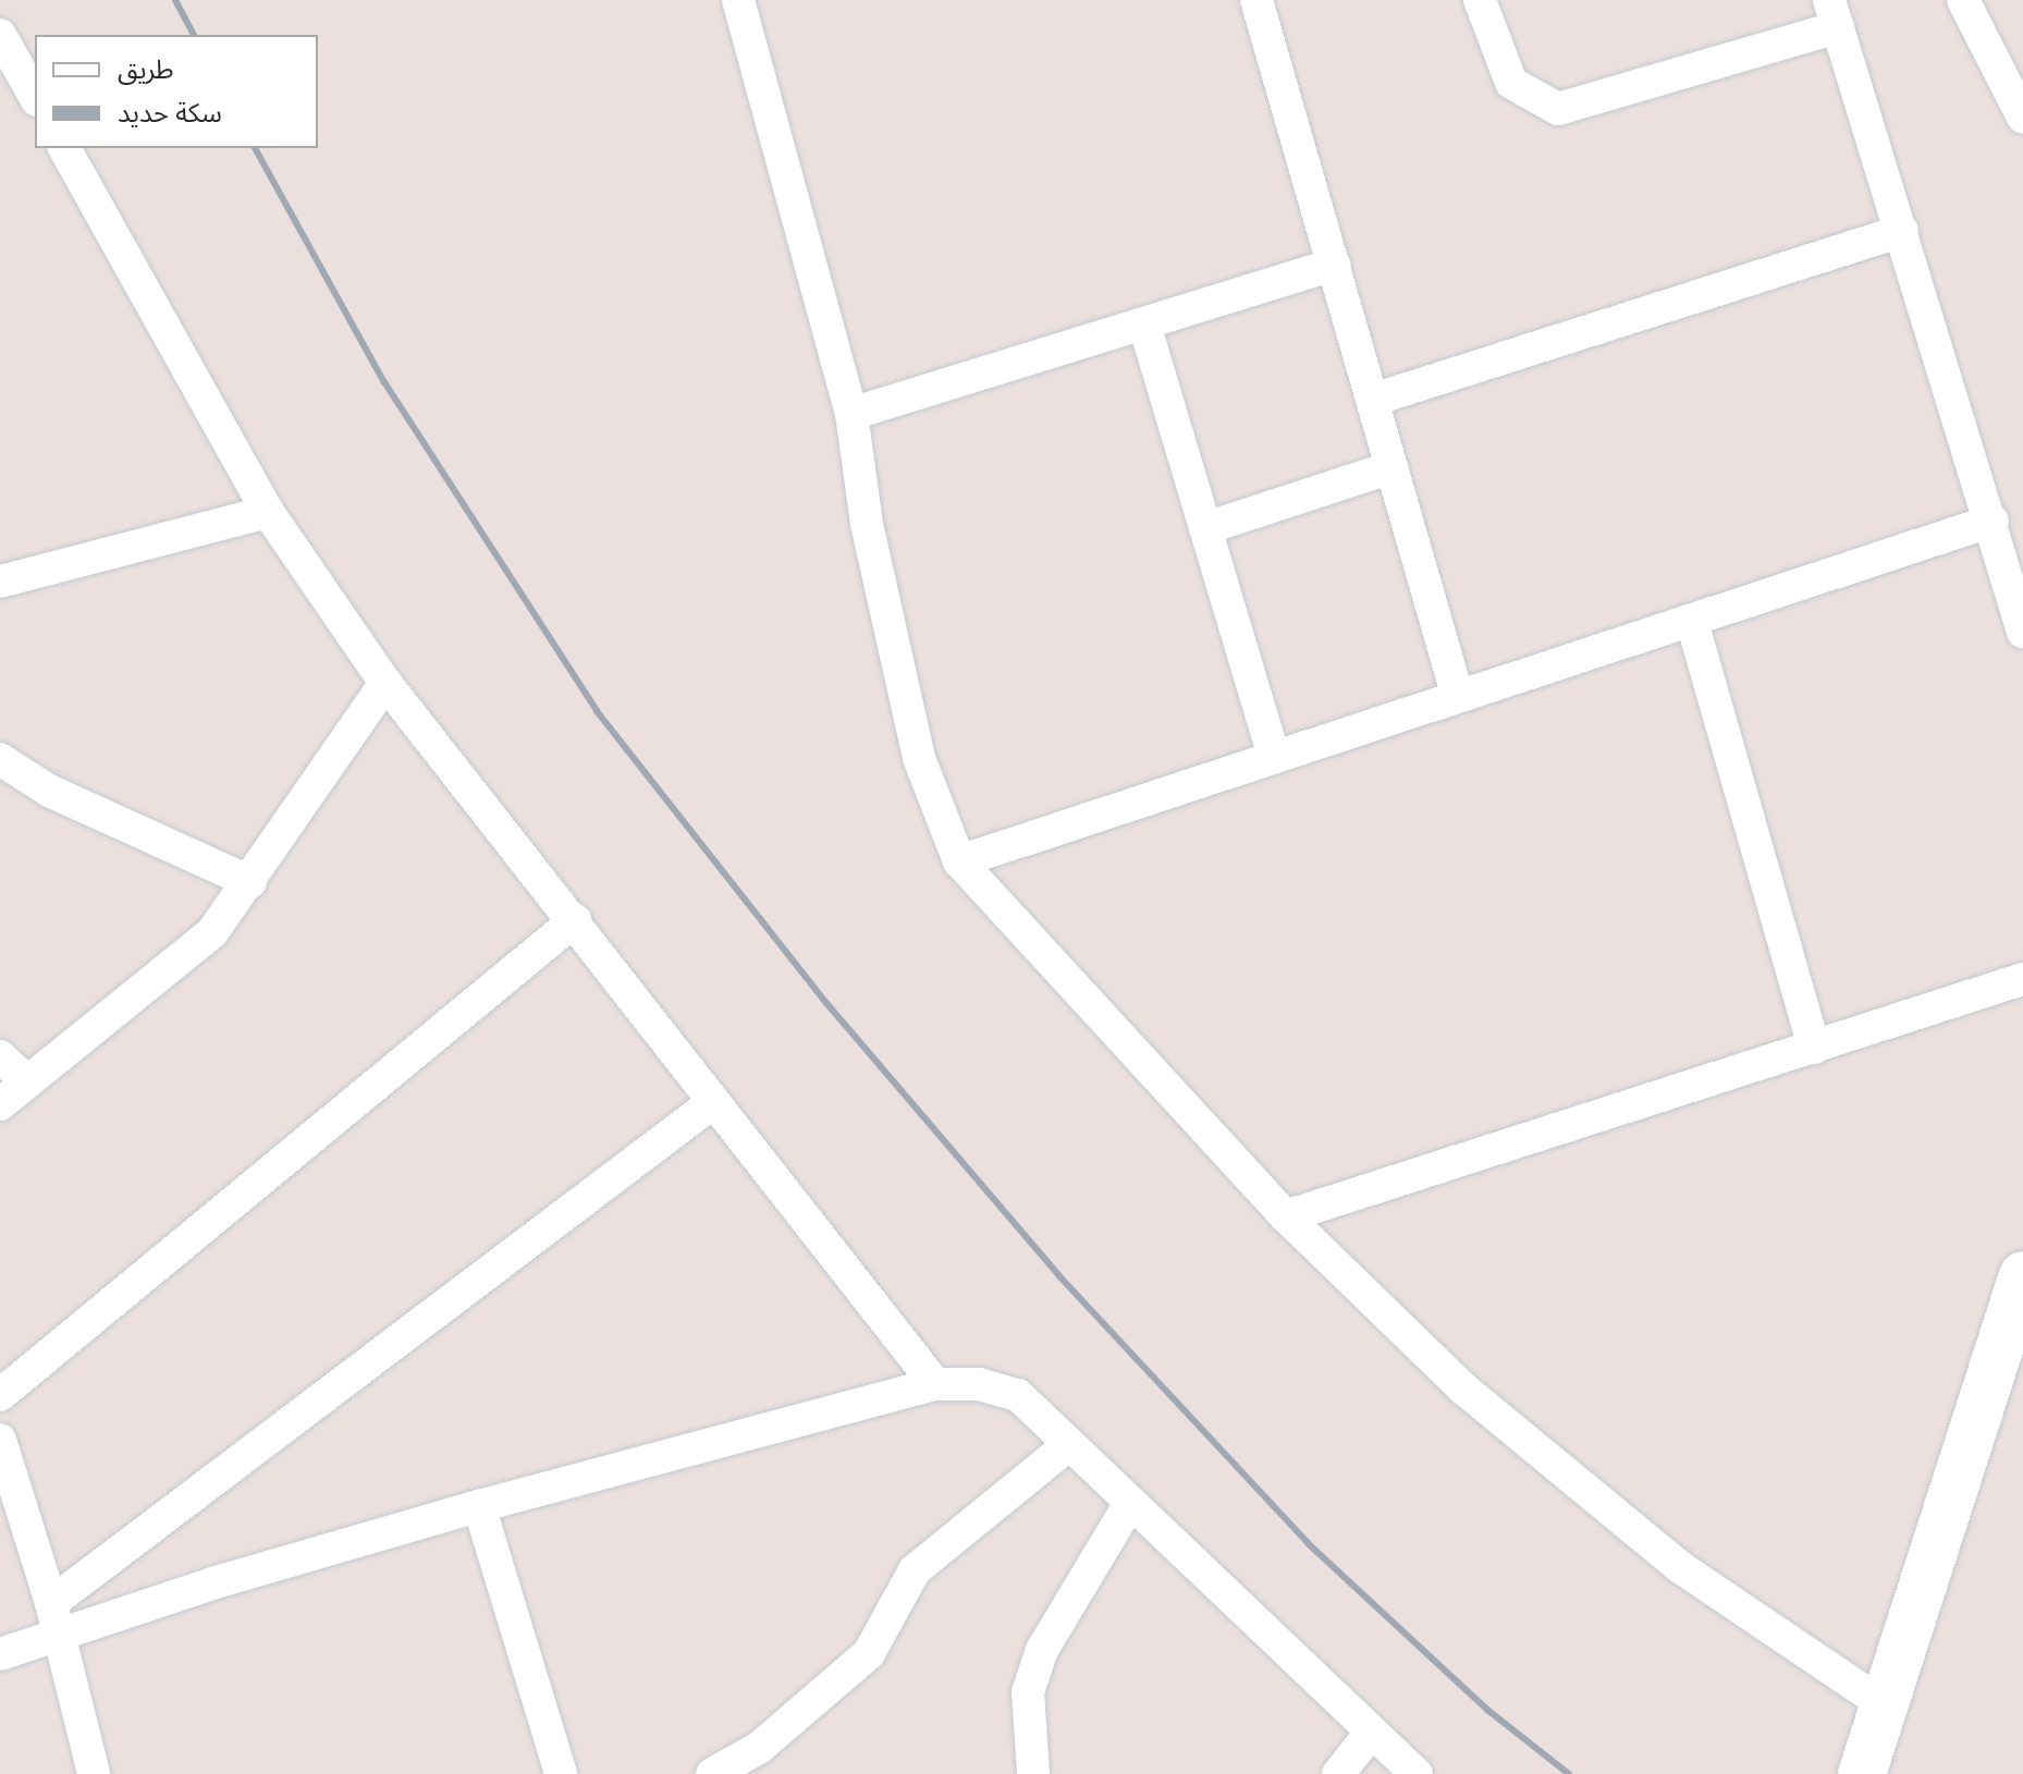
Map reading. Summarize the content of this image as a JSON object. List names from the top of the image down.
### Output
{
  "legend": ["طريق", "سكة حديد"]
}
